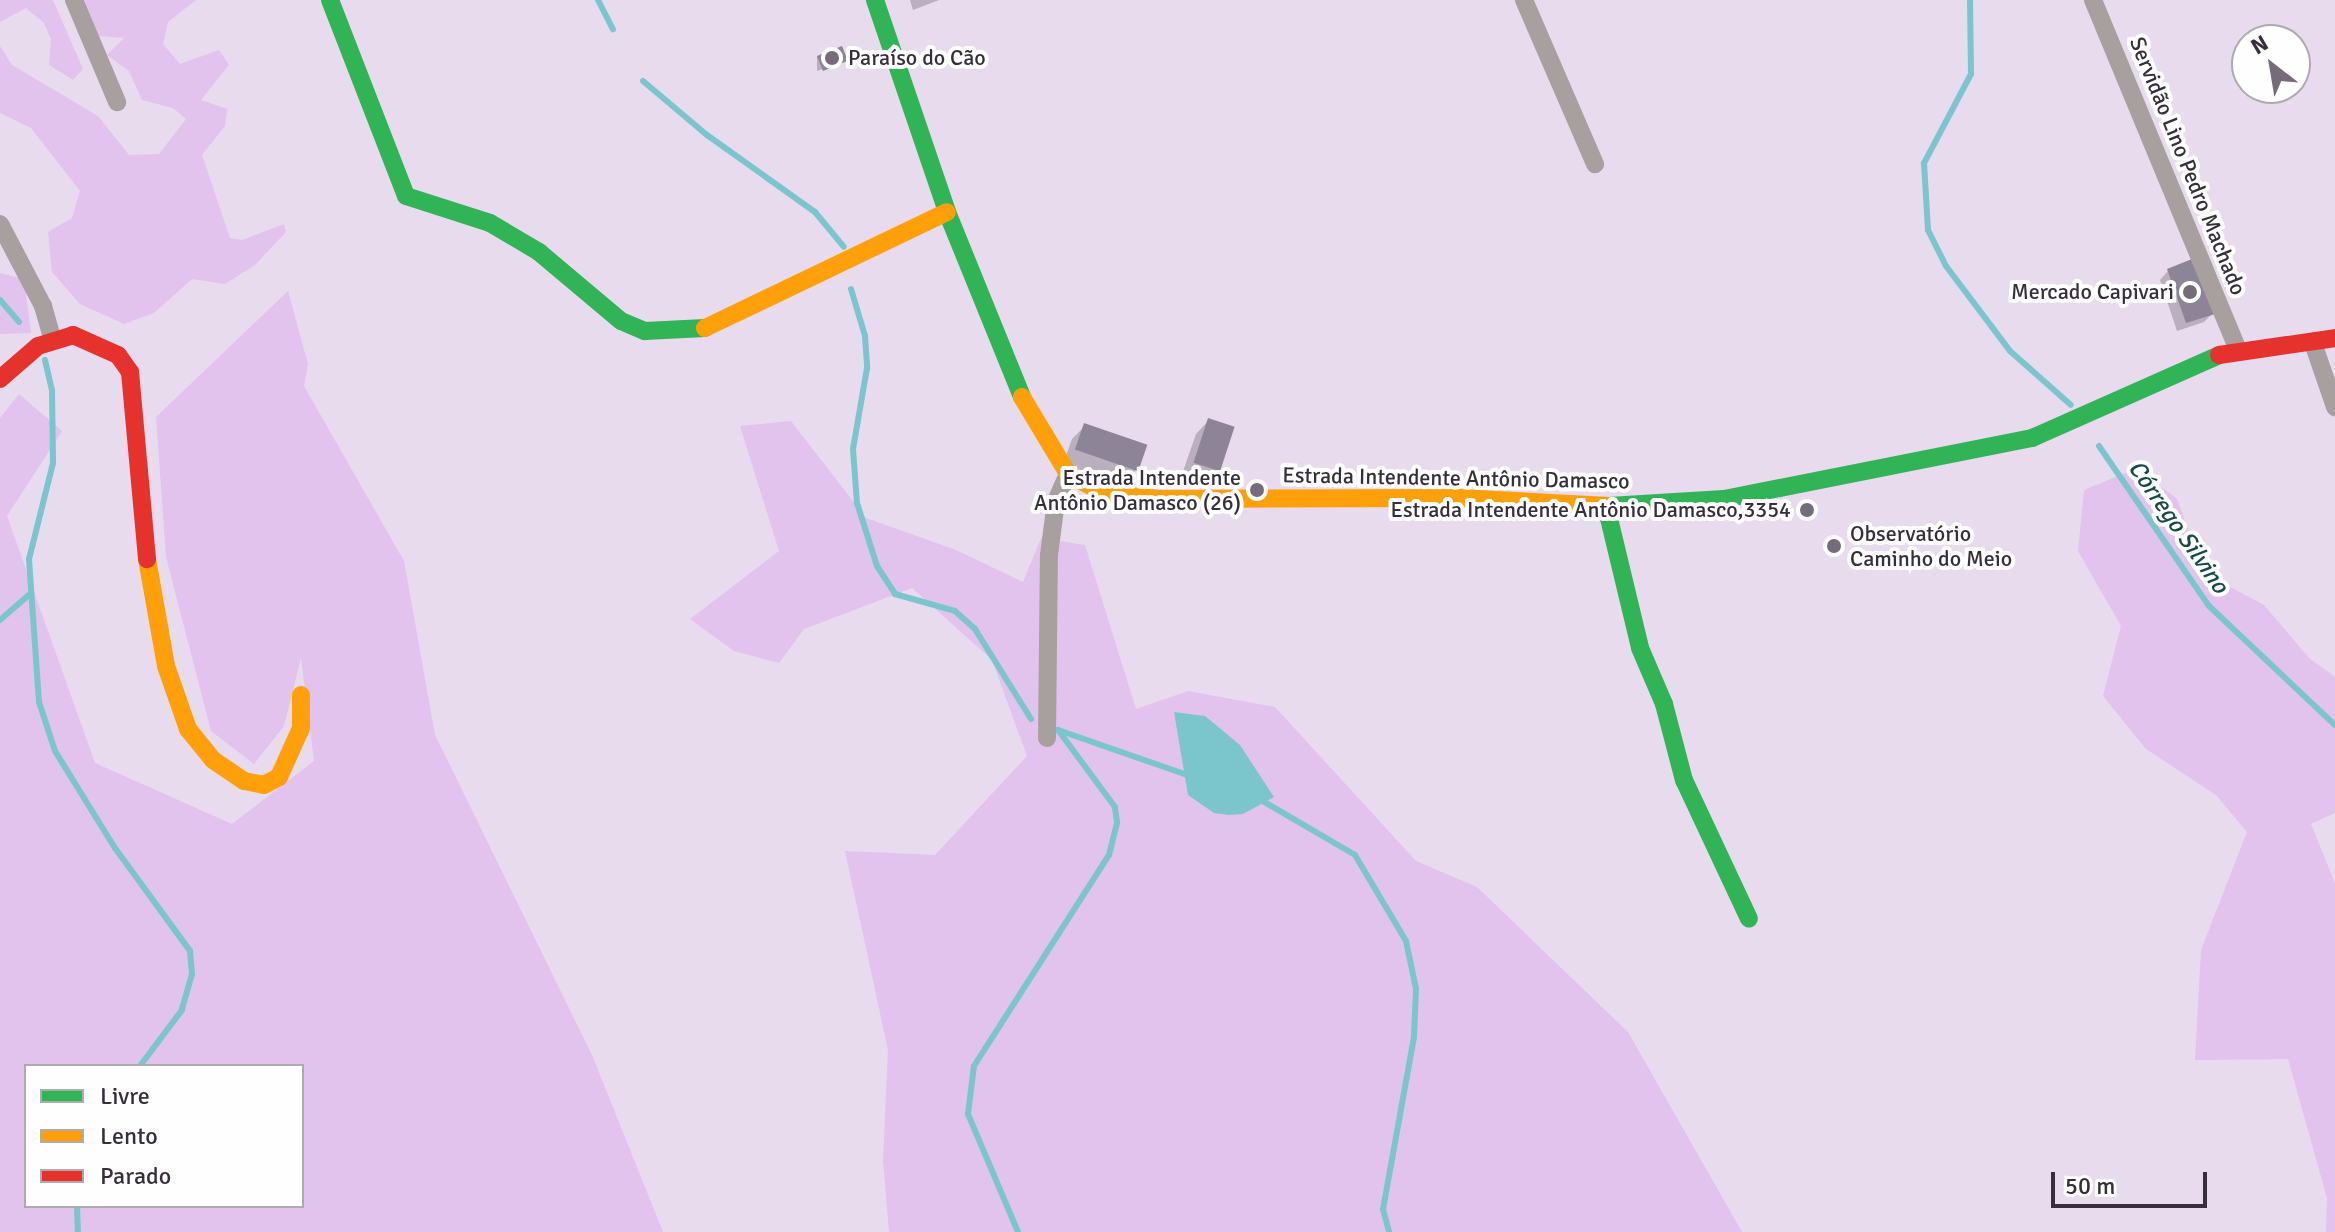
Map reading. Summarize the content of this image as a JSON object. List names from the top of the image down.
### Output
{
  "streets": {
    "street": ["Servidão Lino Pedro Machado", "Estrada Intendente Antônio Damasco"]
  },
  "crossings": [
    ["Servidão Lino Pedro Machado", "Estrada Intendente Antônio Damasco"]
  ],
  "water": ["Córrego Silvino"],
  "places": [
    "Paraíso do Cão",
    "Mercado Capivari",
    "Estrada Intendente Antônio Damasco (26)",
    "Estrada Intendente Antônio Damasco,3354",
    "Observatório Caminho do Meio"
  ],
  "legend": ["Livre", "Lento", "Parado"],
  "scale_bar": "50 m",
  "north": "top left"
}
